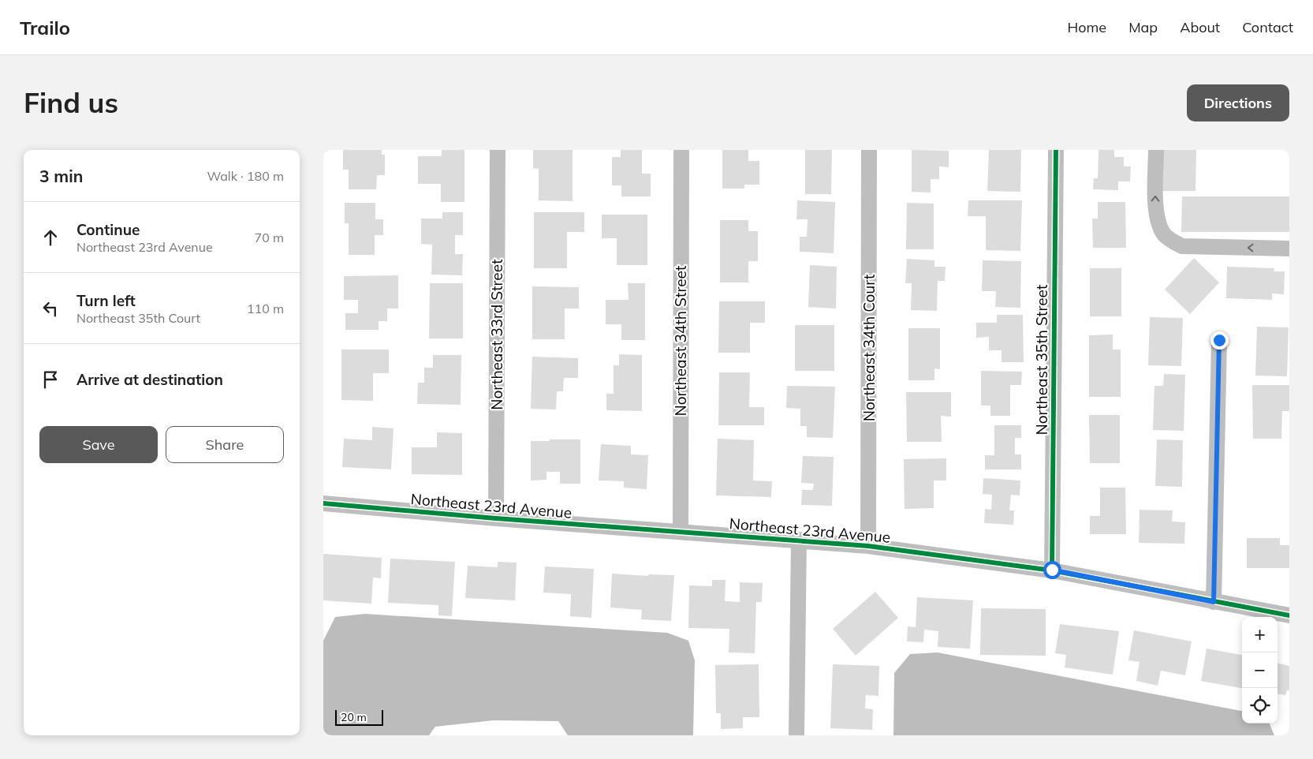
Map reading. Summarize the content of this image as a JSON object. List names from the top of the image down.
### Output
{
  "streets": {
    "street": [
      "Northeast 33rd Street",
      "Northeast 34th Street",
      "Northeast 34th Court",
      "Northeast 35th Street",
      "Northeast 23rd Avenue"
    ]
  },
  "crossings": [
    ["Northeast 33rd Street", "Northeast 23rd Avenue"],
    ["Northeast 34th Street", "Northeast 23rd Avenue"],
    ["Northeast 34th Court", "Northeast 23rd Avenue"],
    ["Northeast 35th Street", "Northeast 23rd Avenue"]
  ],
  "scale_bar": "20 m",
  "page": {
    "header": "Trailo",
    "nav": [
      "Home",
      "Map",
      "About",
      "Contact"
    ],
    "buttons": [
      "Directions",
      ["Save", "Share"]
    ],
    "title": "Find us",
    "heading": ["3 min", "Walk · 180 m"],
    "list": [
      ["Continue", "Northeast 23rd Avenue", "70 m"],
      ["Turn left", "Northeast 35th Court", "110 m"],
      "Arrive at destination"
    ],
    "map_buttons": ["+", "−"],
    "scale": "20 m"
  }
}
